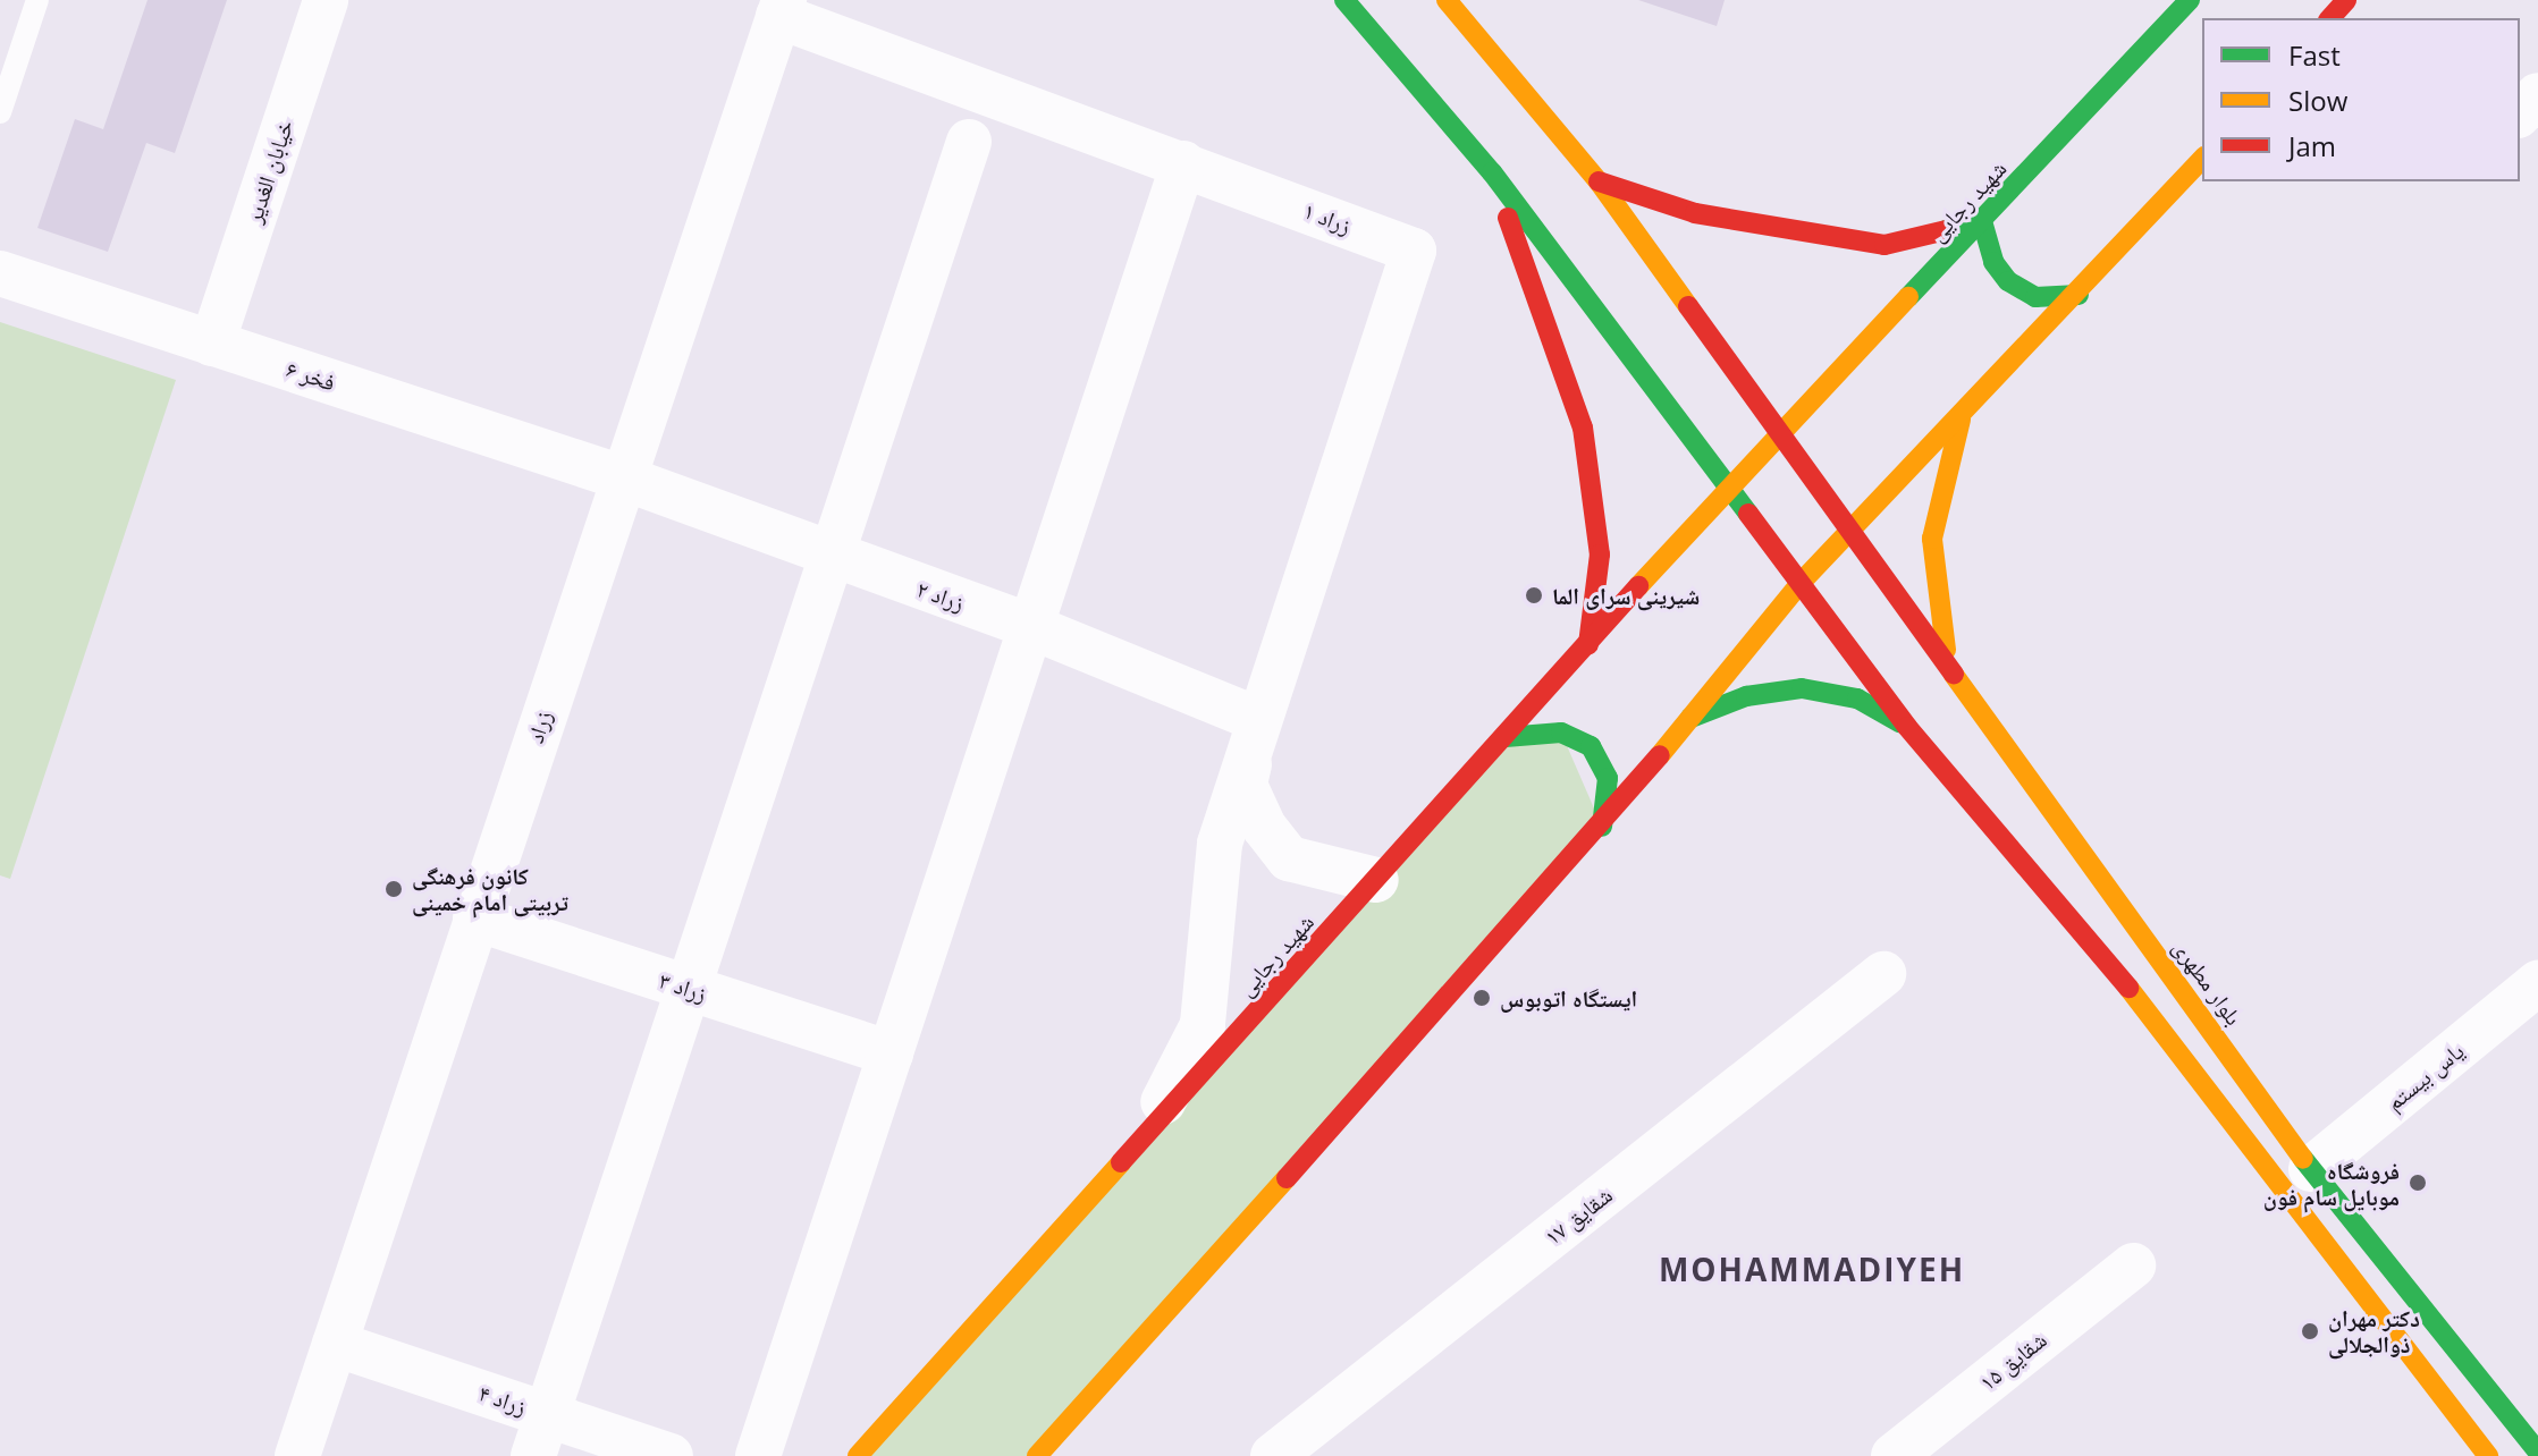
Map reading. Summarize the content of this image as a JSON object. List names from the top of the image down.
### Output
{
  "streets": {
    "main road": ["شهید رجایی", "بلوار مطهری"],
    "street": [
      "خیابان الغدیر",
      "زراد ۱",
      "فخر ۶",
      "زراد ۲",
      "زراد",
      "زراد ۳",
      "یاس بیستم",
      "شقایق ۱۷",
      "شقایق ۱۵",
      "زراد ۴"
    ]
  },
  "crossings": [
    ["خیابان الغدیر", "فخر ۶"],
    ["شهید رجایی", "بلوار مطهری"],
    ["زراد ۱", "زراد ۲"],
    ["زراد ۱", "زراد"],
    ["فخر ۶", "زراد ۲"],
    ["فخر ۶", "زراد"],
    ["زراد ۲", "زراد"],
    ["زراد", "زراد ۳"],
    ["زراد", "زراد ۴"],
    ["بلوار مطهری", "یاس بیستم"]
  ],
  "districts": ["MOHAMMADIYEH"],
  "places": [
    "شیرینی سرای الما",
    "کانون فرهنگی تربیتی امام خمینی",
    "ایستگاه اتوبوس",
    "فروشگاه موبایل سام فون",
    "دکتر مهران ذوالجلالی"
  ],
  "legend": ["Fast", "Slow", "Jam"]
}
